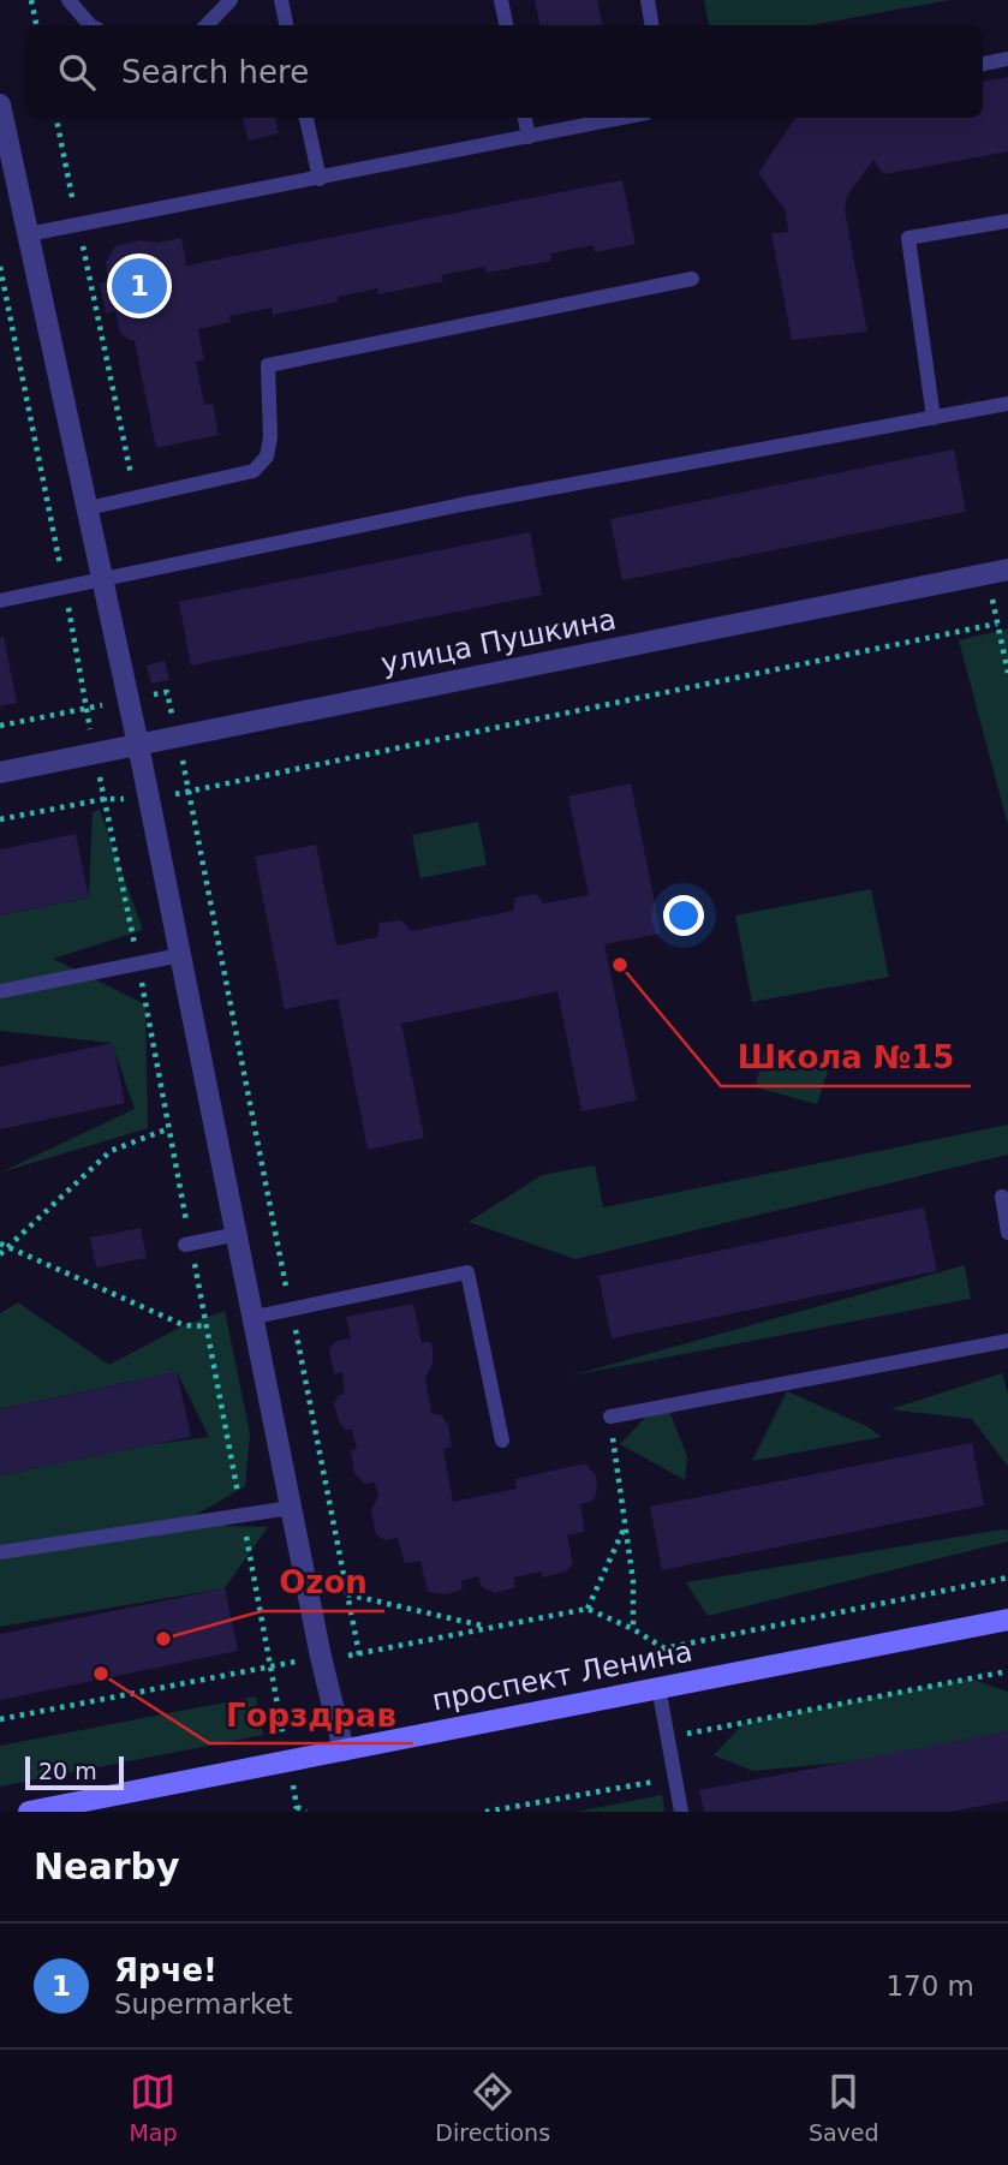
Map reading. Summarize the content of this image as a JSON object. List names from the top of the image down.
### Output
{
  "streets": {
    "main road": ["проспект Ленина"],
    "street": ["улица Пушкина"]
  },
  "places": ["Школа №15", "Ozon", "Горздрав"],
  "scale_bar": "20 m",
  "page": {
    "search": "Search here",
    "pins": "1",
    "scale": "20 m",
    "heading": "Nearby",
    "list": [
      {
        "mark": "1",
        "name": "Ярче!",
        "note": "Supermarket",
        "value": "170 m"
      }
    ],
    "nav": ["Map", "Directions", "Saved"]
  }
}
